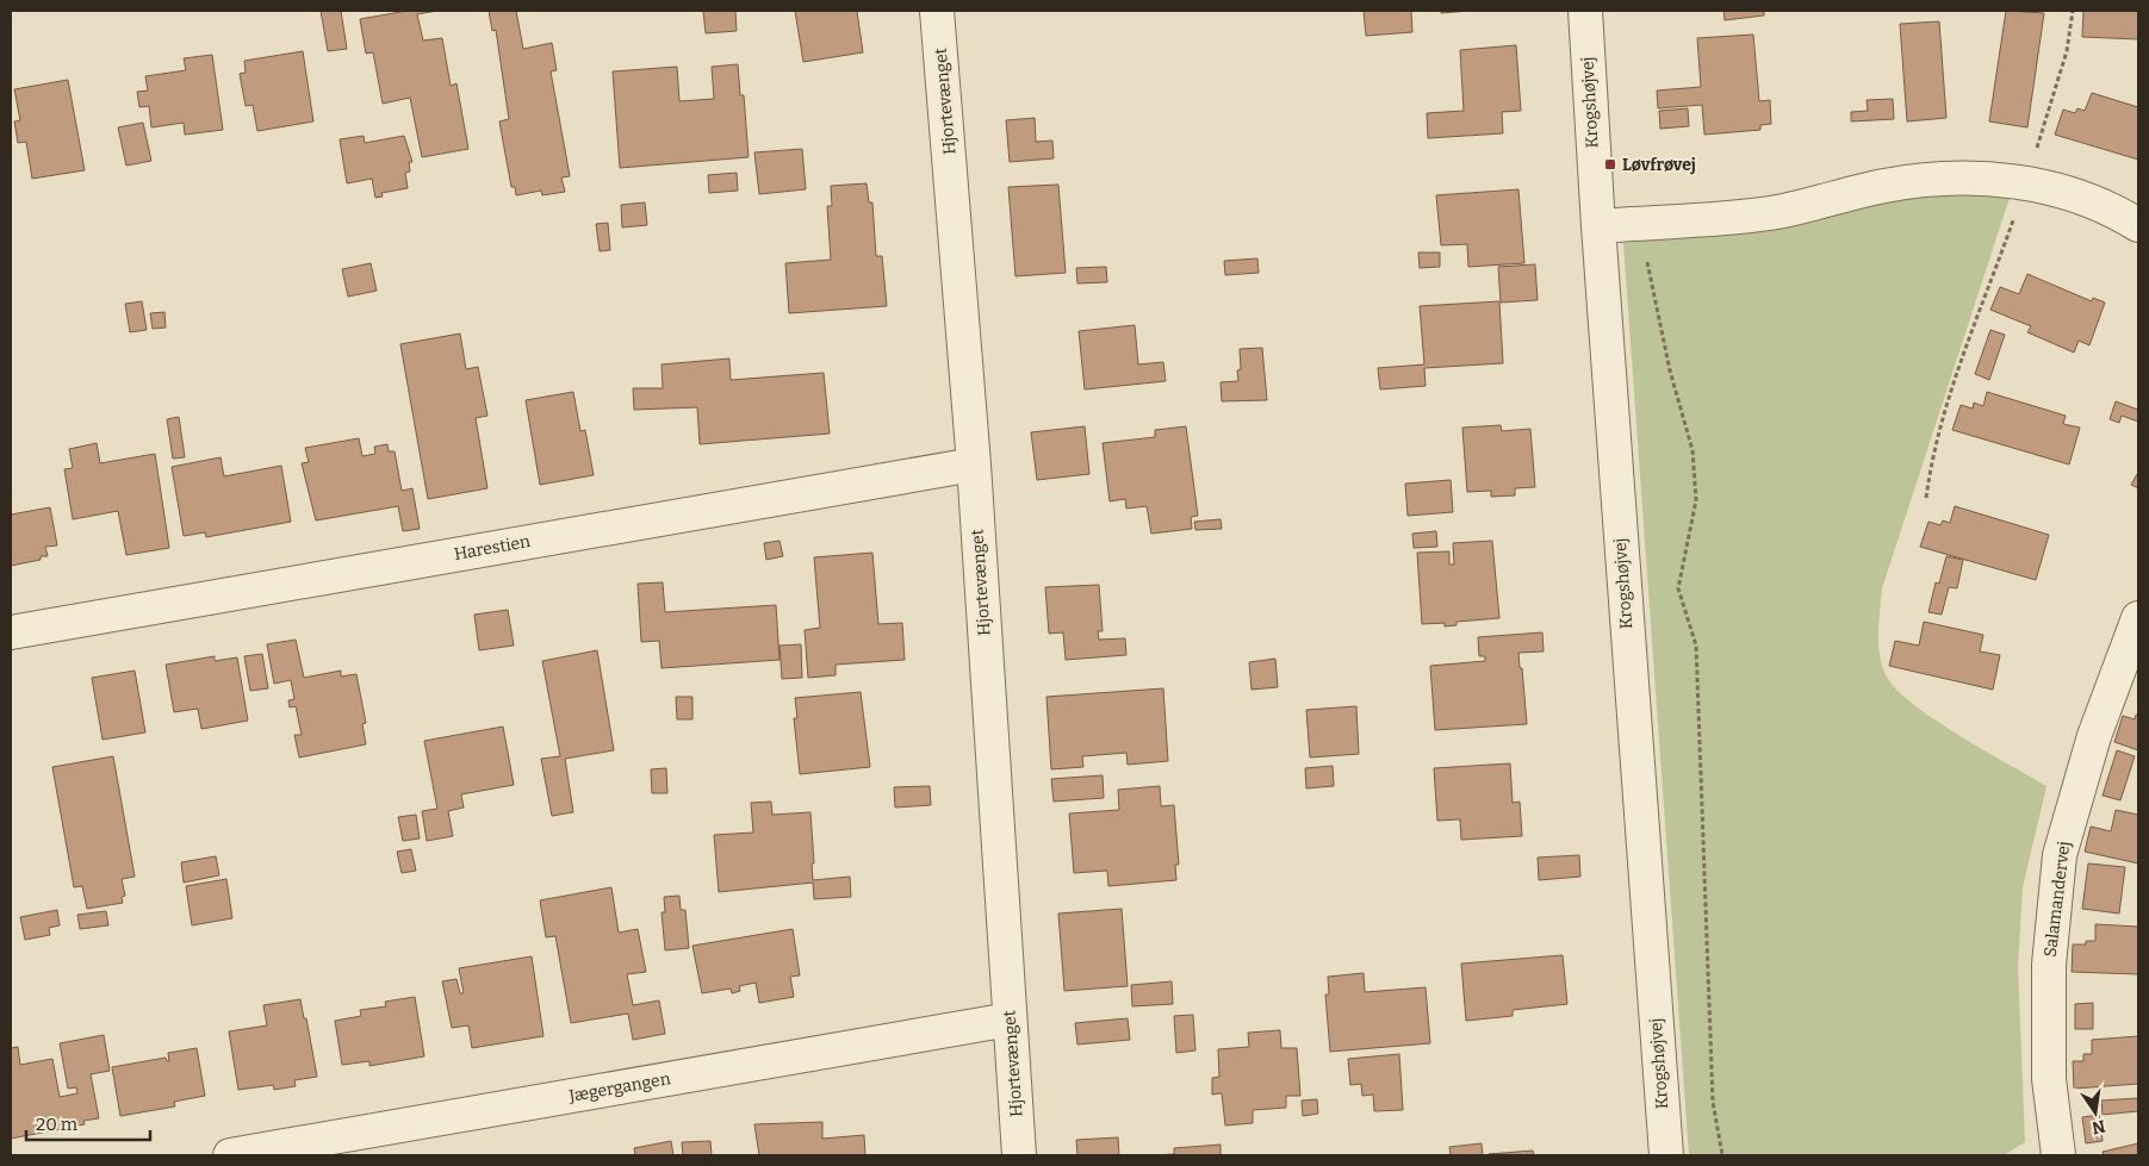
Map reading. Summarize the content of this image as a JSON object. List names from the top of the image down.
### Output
{
  "streets": {
    "street": [
      "Hjortevænget",
      "Krogshøjvej",
      "Harestien",
      "Salamandervej",
      "Jægergangen"
    ]
  },
  "crossings": [
    ["Hjortevænget", "Harestien"],
    ["Hjortevænget", "Jægergangen"]
  ],
  "places": {
    "transit": ["Løvfrøvej"]
  },
  "scale_bar": "20 m",
  "north": "bottom"
}
